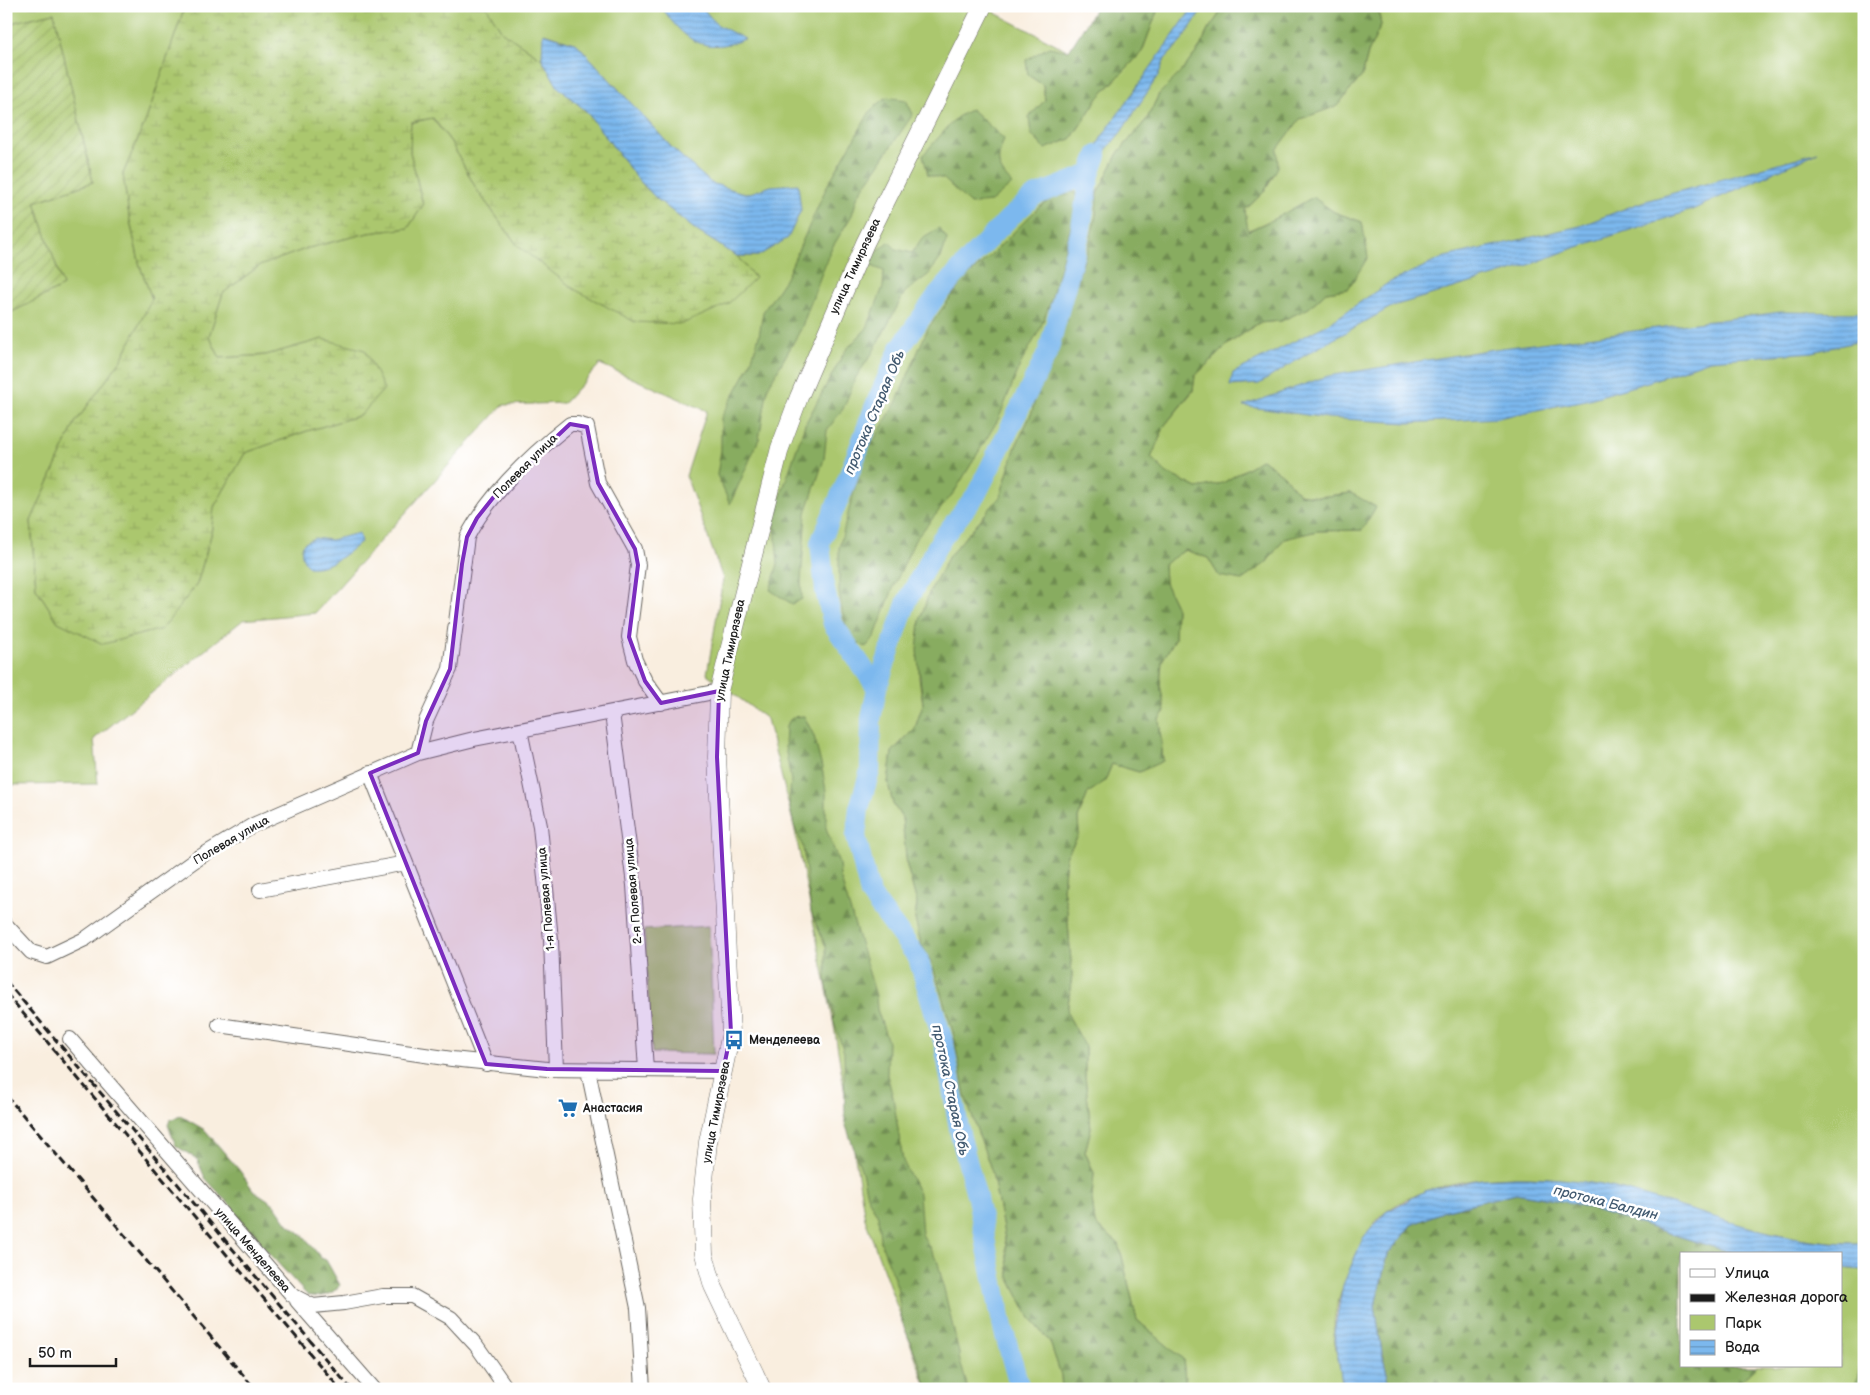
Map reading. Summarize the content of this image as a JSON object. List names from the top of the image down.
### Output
{
  "streets": {
    "street": [
      "улица Тимирязева",
      "Полевая улица",
      "2-я Полевая улица",
      "1-я Полевая улица",
      "улица Менделеева"
    ]
  },
  "crossings": [
    ["улица Тимирязева", "Полевая улица"],
    ["Полевая улица", "2-я Полевая улица"],
    ["Полевая улица", "1-я Полевая улица"]
  ],
  "water": ["протока Старая Обь", "протока Балдин"],
  "places": {
    "bus stop": ["Менделеева"],
    "supermarket": ["Анастасия"]
  },
  "legend": [
    "Улица",
    "Железная дорога",
    "Парк",
    "Вода"
  ],
  "scale_bar": "50 m"
}
